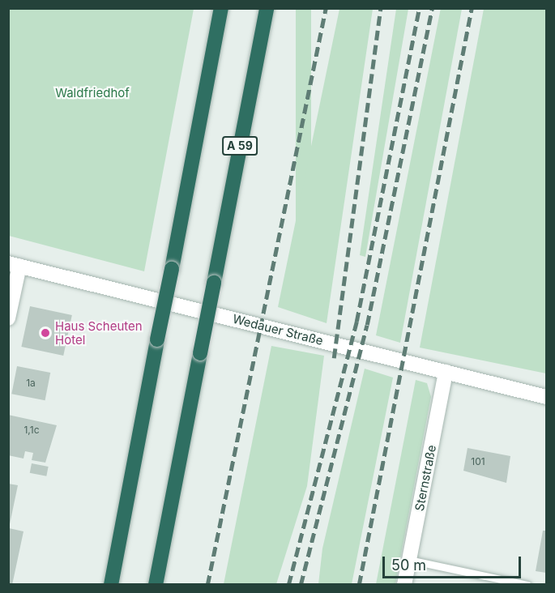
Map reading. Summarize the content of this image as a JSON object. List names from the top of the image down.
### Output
{
  "streets": {
    "highway": ["A 59"],
    "street": ["Wedauer Straße", "Sternstraße"]
  },
  "crossings": [
    ["Wedauer Straße", "Sternstraße"]
  ],
  "parks": ["Waldfriedhof"],
  "places": ["Haus Scheuten Hotel"],
  "house_numbers": ["1a", "1,1c", "101"],
  "scale_bar": "50 m"
}
